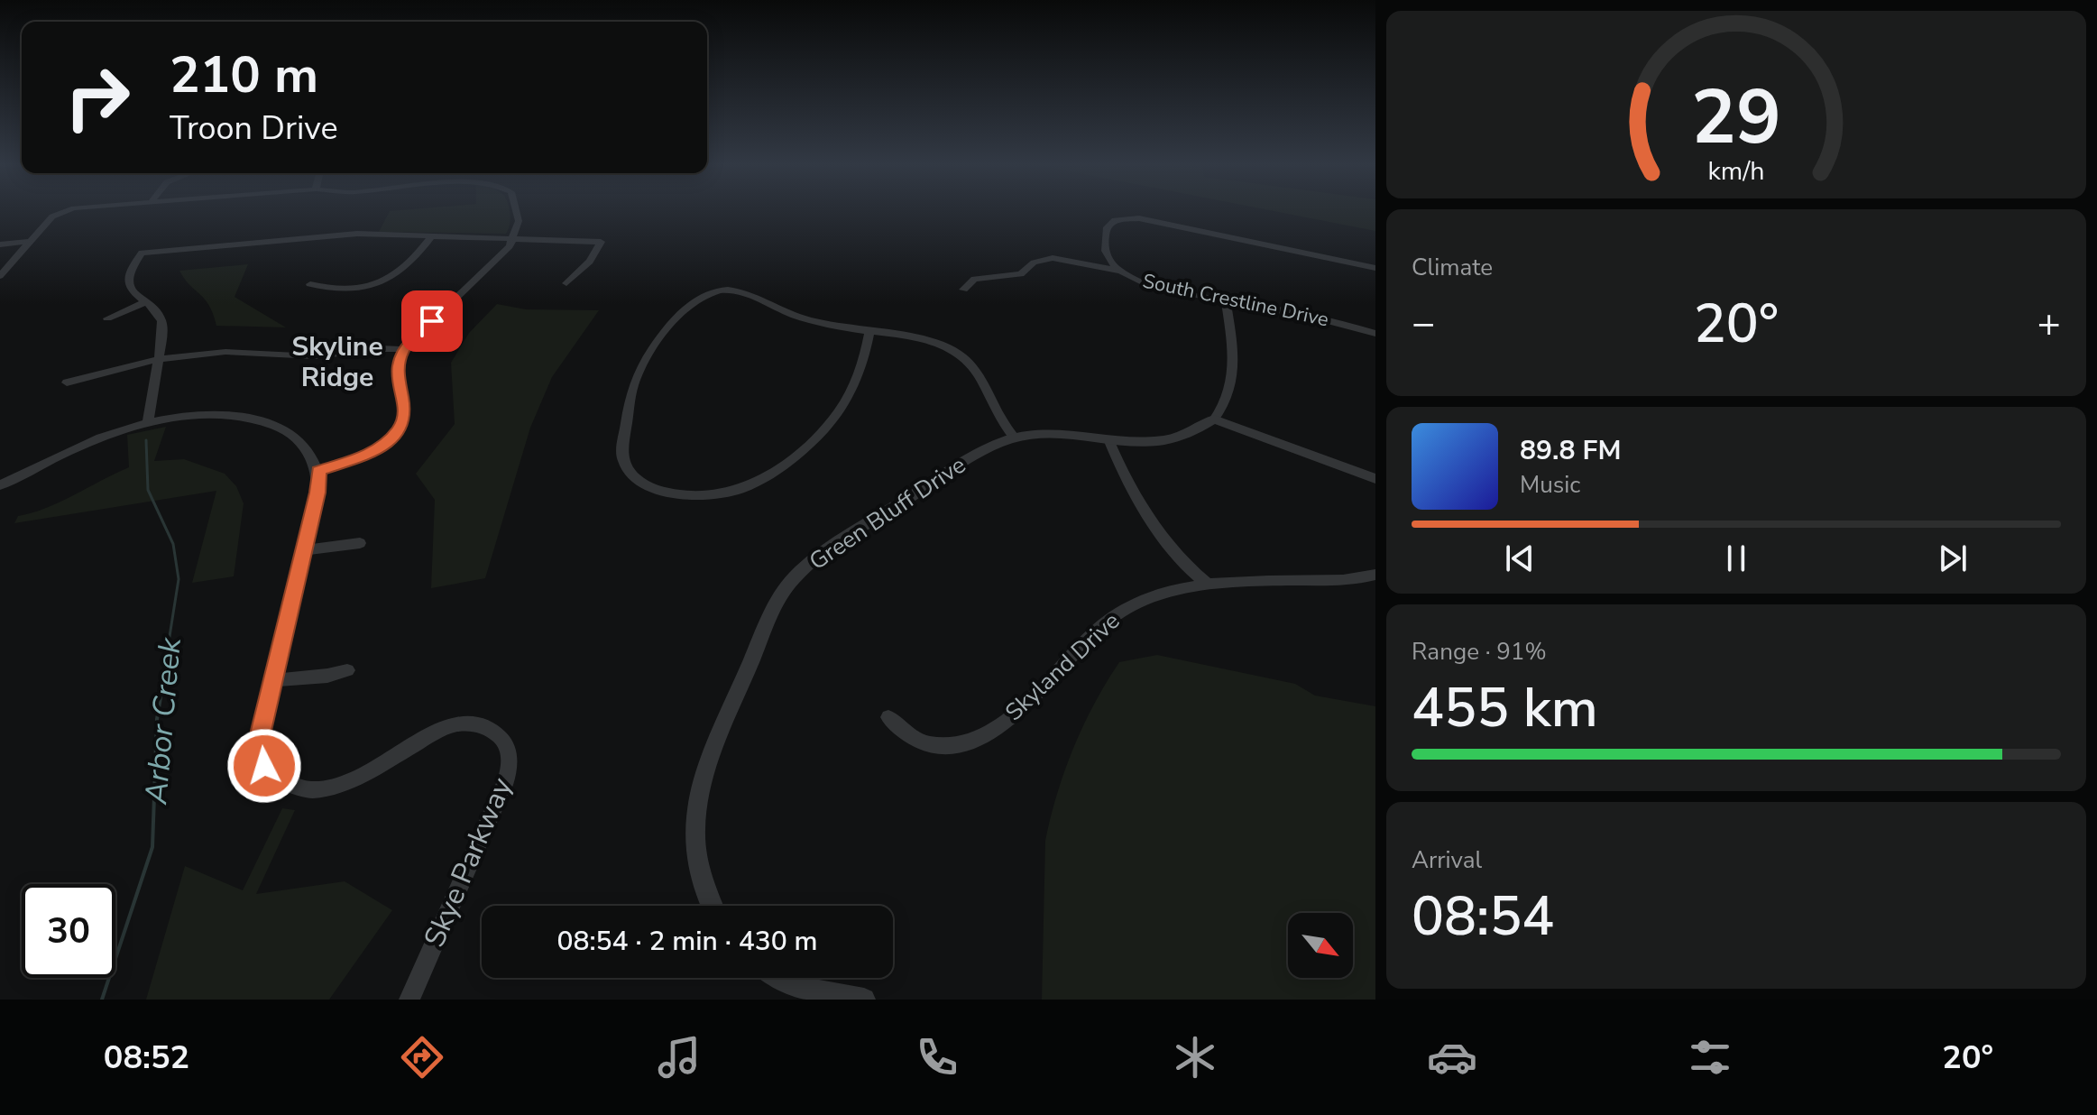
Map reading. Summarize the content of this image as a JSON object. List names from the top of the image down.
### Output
{
  "streets": {
    "street": [
      "South Crestline Drive",
      "Green Bluff Drive",
      "Skyland Drive",
      "Skye Parkway"
    ]
  },
  "districts": ["Skyline Ridge"],
  "water": ["Arbor Creek"],
  "north": "bottom right",
  "page": {
    "turn": ["210 m", "Troon Drive"],
    "tile": [
      "Climate",
      ["Range · 91%", "455 km"],
      ["Arrival", "08:54"]
    ],
    "heat": ["−", "20°", "+"],
    "song": ["89.8 FM", "Music"],
    "limit": "30",
    "trip": "08:54 · 2 min · 430 m",
    "tabs": ["08:52", "20°"],
    "gauge": ["29", "km/h"]
  }
}
